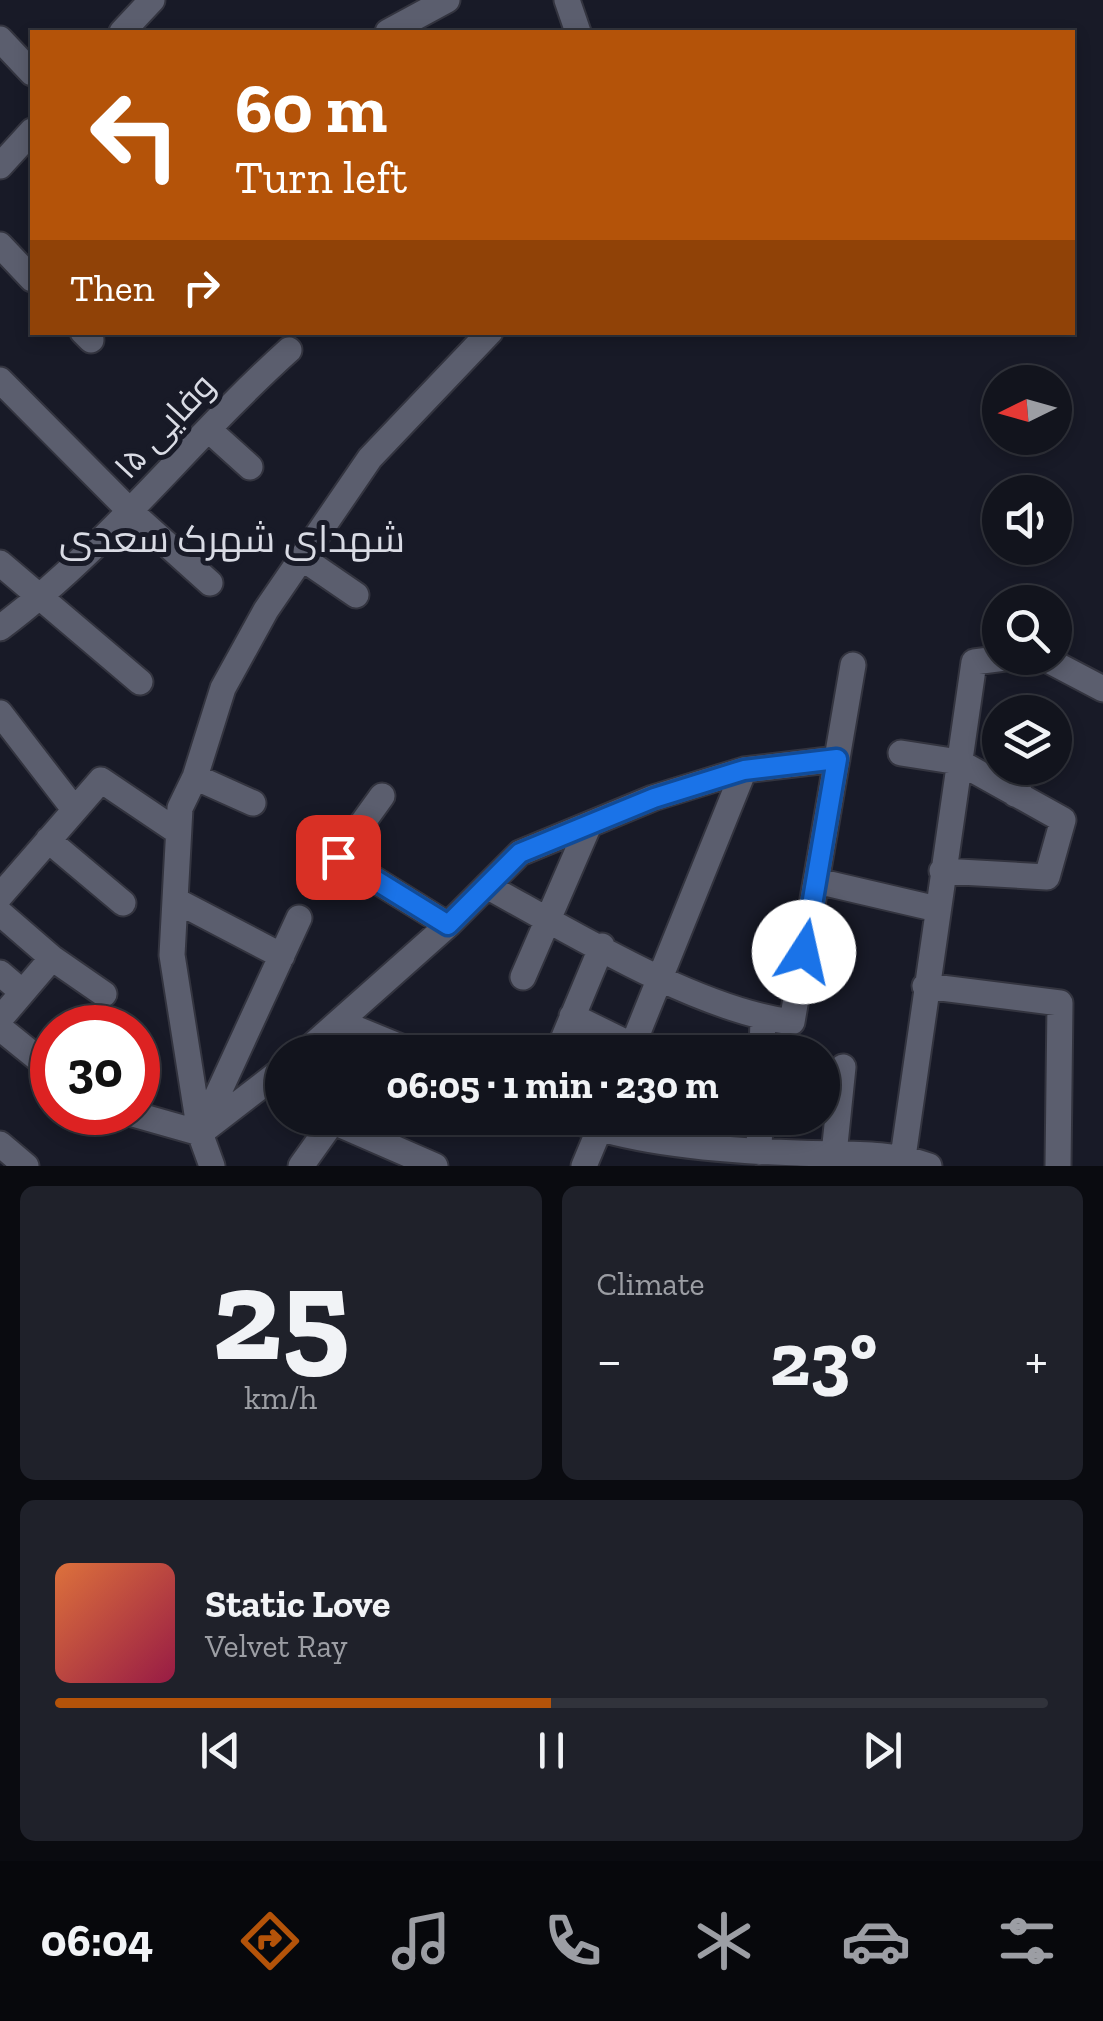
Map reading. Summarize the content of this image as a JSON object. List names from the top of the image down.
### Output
{
  "streets": {
    "street": ["وفایی ۱۵"]
  },
  "districts": ["شهدای شهرک سعدی"],
  "north": "left",
  "page": {
    "turn": ["60 m", "Turn left"],
    "then": "Then",
    "limit": "30",
    "trip": "06:05 · 1 min · 230 m",
    "tile": [
      ["25", "km/h"],
      "Climate"
    ],
    "heat": ["−", "23°", "+"],
    "song": ["Static Love", "Velvet Ray"],
    "tabs": "06:04"
  }
}
